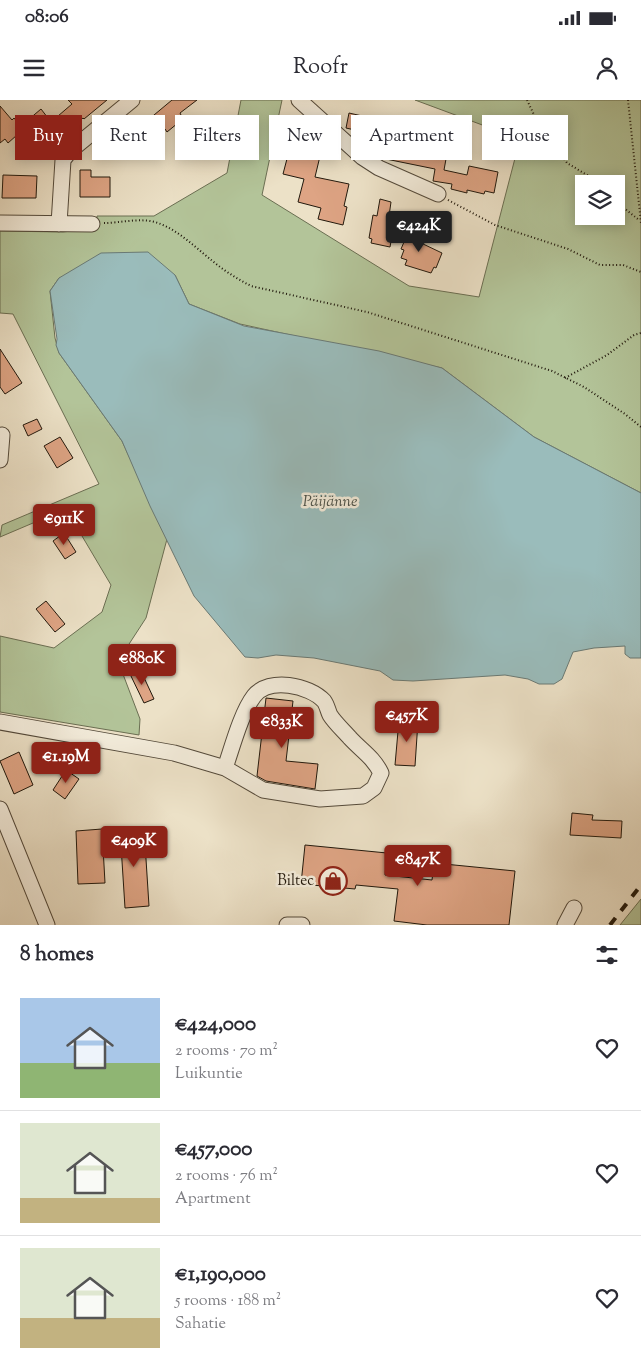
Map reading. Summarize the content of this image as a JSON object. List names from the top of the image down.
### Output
{
  "water": ["Päijänne"],
  "places": {
    "shop": ["Biltec"]
  },
  "page": {
    "status": "08:06",
    "header": "Roofr",
    "chip": [
      "Buy",
      "Rent",
      "Filters",
      "New",
      "Apartment",
      "House"
    ],
    "price": [
      "€424K",
      "€911K",
      "€880K",
      "€457K",
      "€833K",
      "€1.19M",
      "€409K",
      "€847K"
    ],
    "heading": "8 homes",
    "list": [
      {
        "name": "€424,000",
        "note": "2 rooms · 70 m² · Luikuntie"
      },
      {
        "name": "€457,000",
        "note": "2 rooms · 76 m² · Apartment"
      },
      {
        "name": "€1,190,000",
        "note": "5 rooms · 188 m² · Sahatie"
      }
    ]
  }
}
